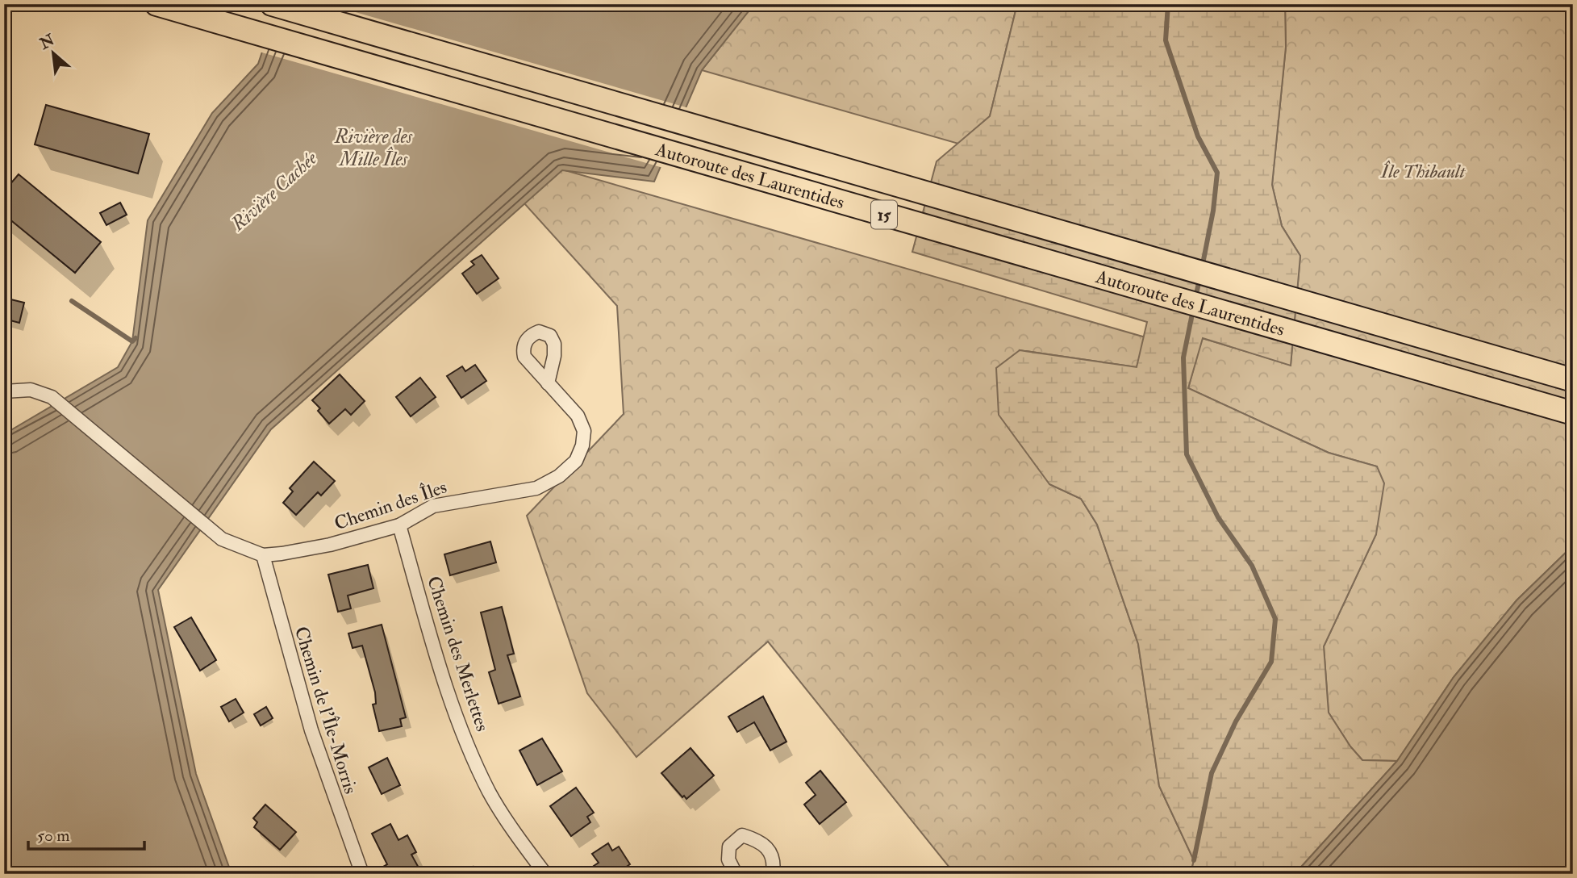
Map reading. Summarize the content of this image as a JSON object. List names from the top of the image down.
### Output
{
  "streets": {
    "highway": ["Autoroute des Laurentides", "15"],
    "street": ["Chemin des Îles", "Chemin des Merlettes", "Chemin de l'Île-Morris"]
  },
  "crossings": [
    ["Chemin des Îles", "Chemin des Merlettes"],
    ["Chemin des Îles", "Chemin de l'Île-Morris"]
  ],
  "water": ["Rivière des Mille Îles", "Rivière Cachée"],
  "parks": ["Île Thibault"],
  "scale_bar": "50 m",
  "north": "top left"
}
